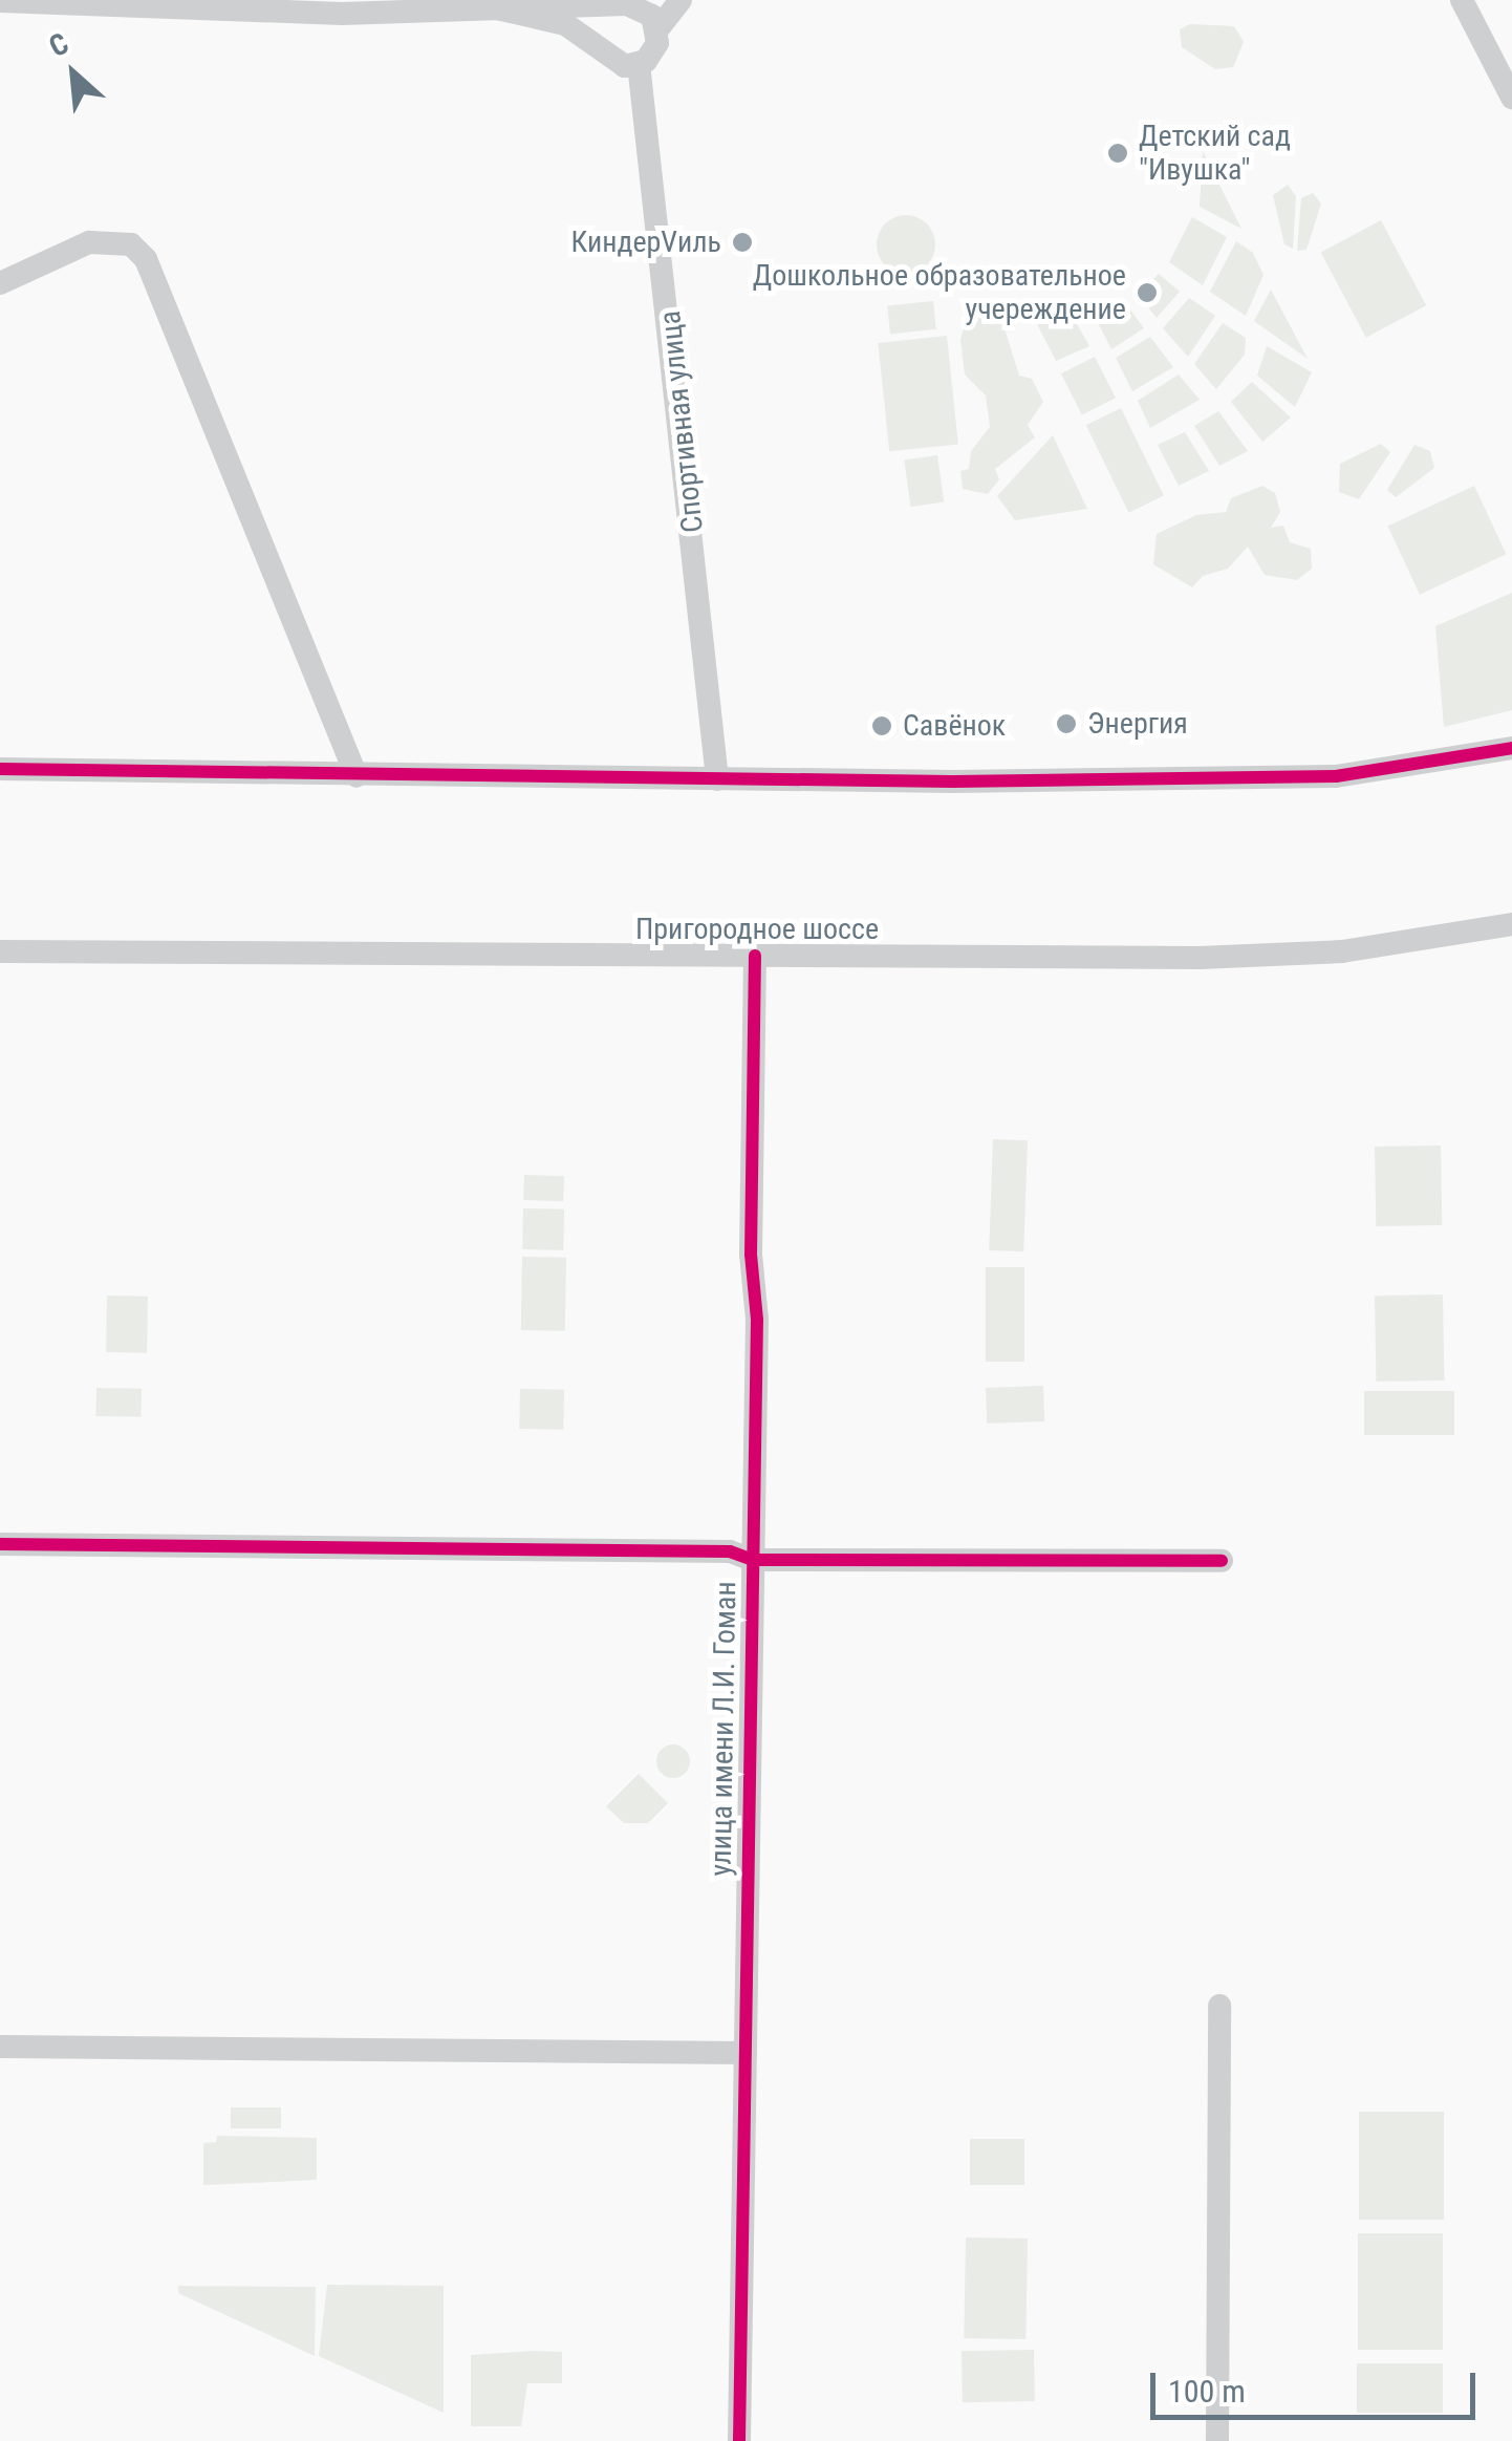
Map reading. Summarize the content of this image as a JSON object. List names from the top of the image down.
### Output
{
  "streets": {
    "street": ["Спортивная улица", "Пригородное шоссе", "улица имени Л.И. Гоман"]
  },
  "crossings": [
    ["Пригородное шоссе", "улица имени Л.И. Гоман"]
  ],
  "places": [
    "Детский сад \"Ивушка\"",
    "КиндерVиль",
    "Дошкольное образовательное учереждение",
    "Энергия",
    "Савёнок"
  ],
  "scale_bar": "100 m",
  "north": "top left"
}
